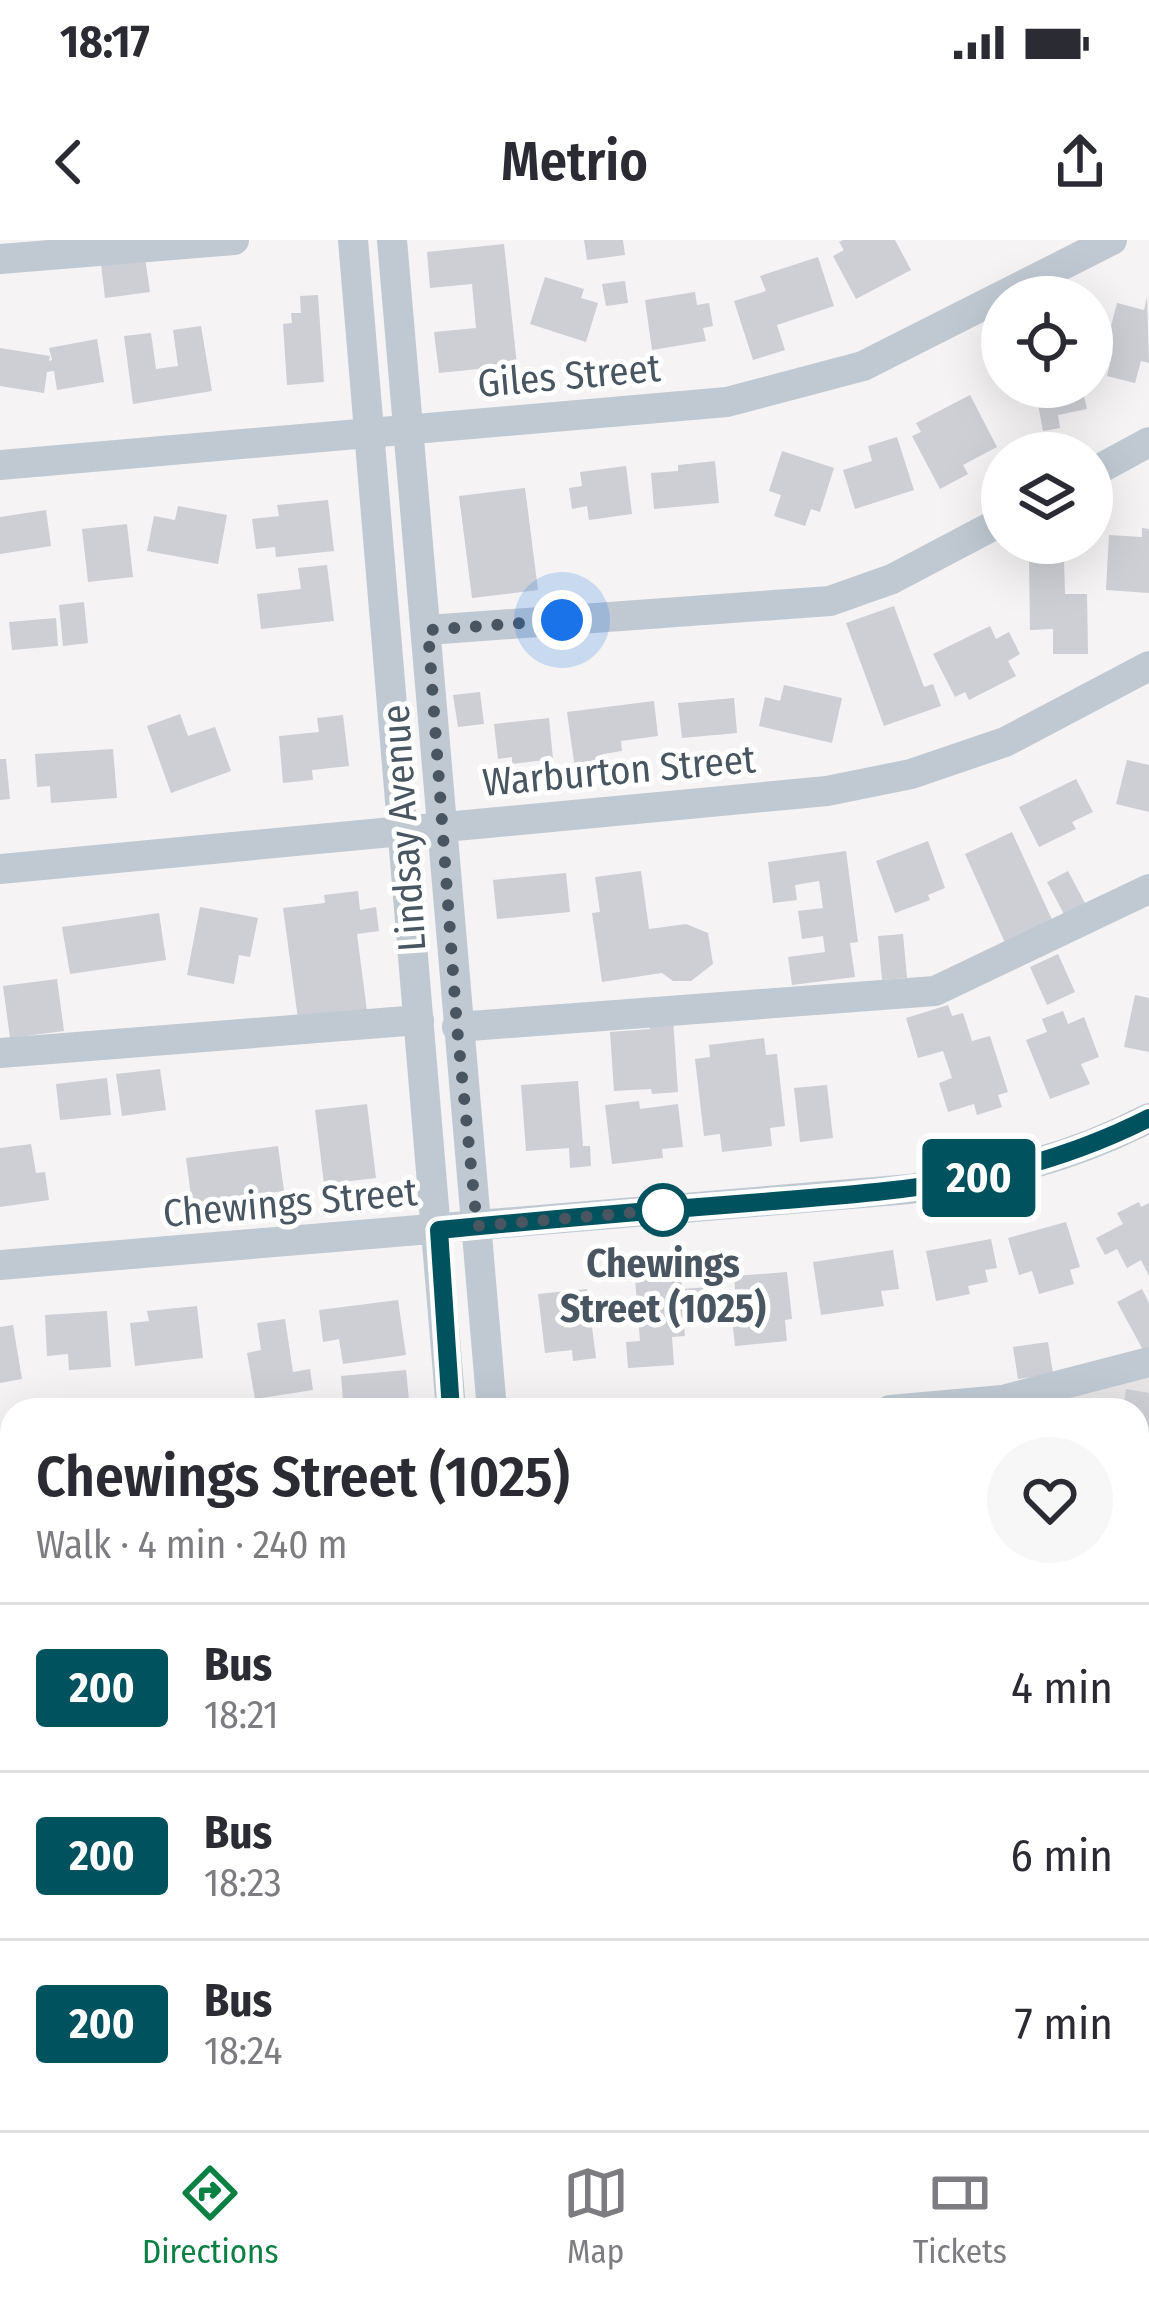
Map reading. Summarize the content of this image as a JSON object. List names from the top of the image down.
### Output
{
  "streets": {
    "street": [
      "Giles Street",
      "Warburton Street",
      "Lindsay Avenue",
      "Chewings Street"
    ]
  },
  "crossings": [
    ["Giles Street", "Lindsay Avenue"],
    ["Warburton Street", "Lindsay Avenue"],
    ["Lindsay Avenue", "Chewings Street"]
  ],
  "places": ["Chewings Street (1025)"],
  "lines": ["bus line 200"],
  "page": {
    "status": "18:17",
    "header": "Metrio",
    "on_map": "200",
    "heading": ["Chewings Street (1025)", "Walk · 4 min · 240 m"],
    "list": [
      {
        "mark": "200",
        "name": "Bus",
        "note": "18:21",
        "value": "4 min"
      },
      {
        "mark": "200",
        "name": "Bus",
        "note": "18:23",
        "value": "6 min"
      },
      {
        "mark": "200",
        "name": "Bus",
        "note": "18:24",
        "value": "7 min"
      }
    ],
    "tabs": ["Directions", "Map", "Tickets"]
  }
}
